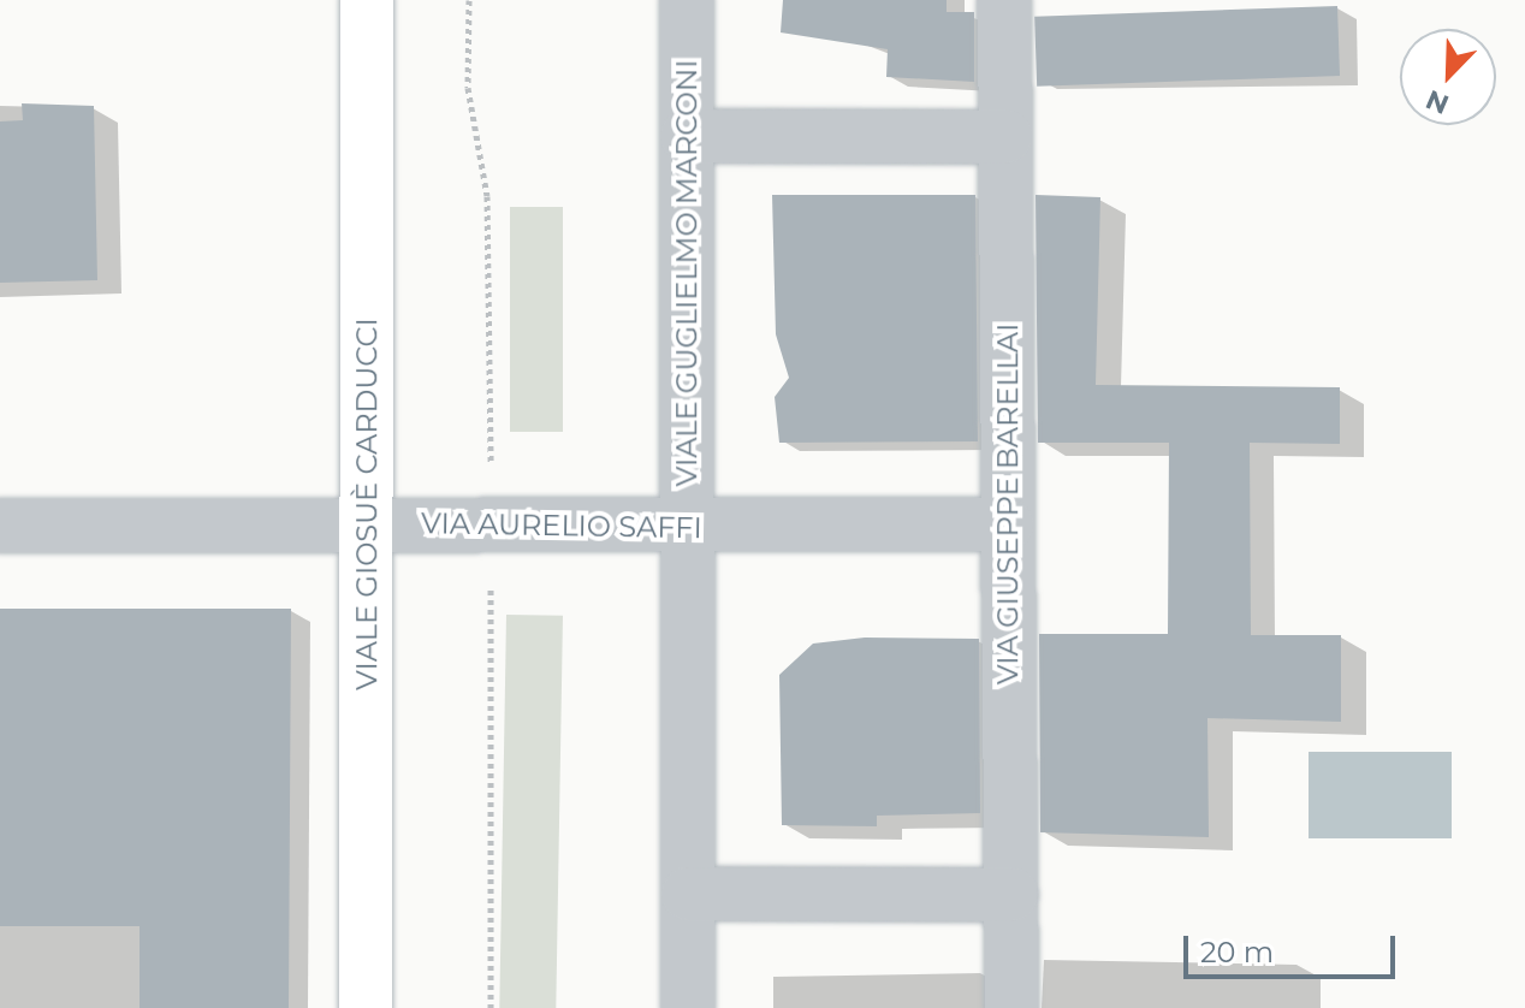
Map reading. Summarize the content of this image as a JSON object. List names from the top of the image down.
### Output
{
  "streets": {
    "street": [
      "VIALE GUGLIELMO MARCONI",
      "VIALE GIOSUÈ CARDUCCI",
      "VIA GIUSEPPE BARELLAI",
      "VIA AURELIO SAFFI"
    ]
  },
  "crossings": [
    ["VIALE GUGLIELMO MARCONI", "VIA AURELIO SAFFI"],
    ["VIALE GIOSUÈ CARDUCCI", "VIA AURELIO SAFFI"],
    ["VIA GIUSEPPE BARELLAI", "VIA AURELIO SAFFI"]
  ],
  "scale_bar": "20 m",
  "north": "bottom left"
}
